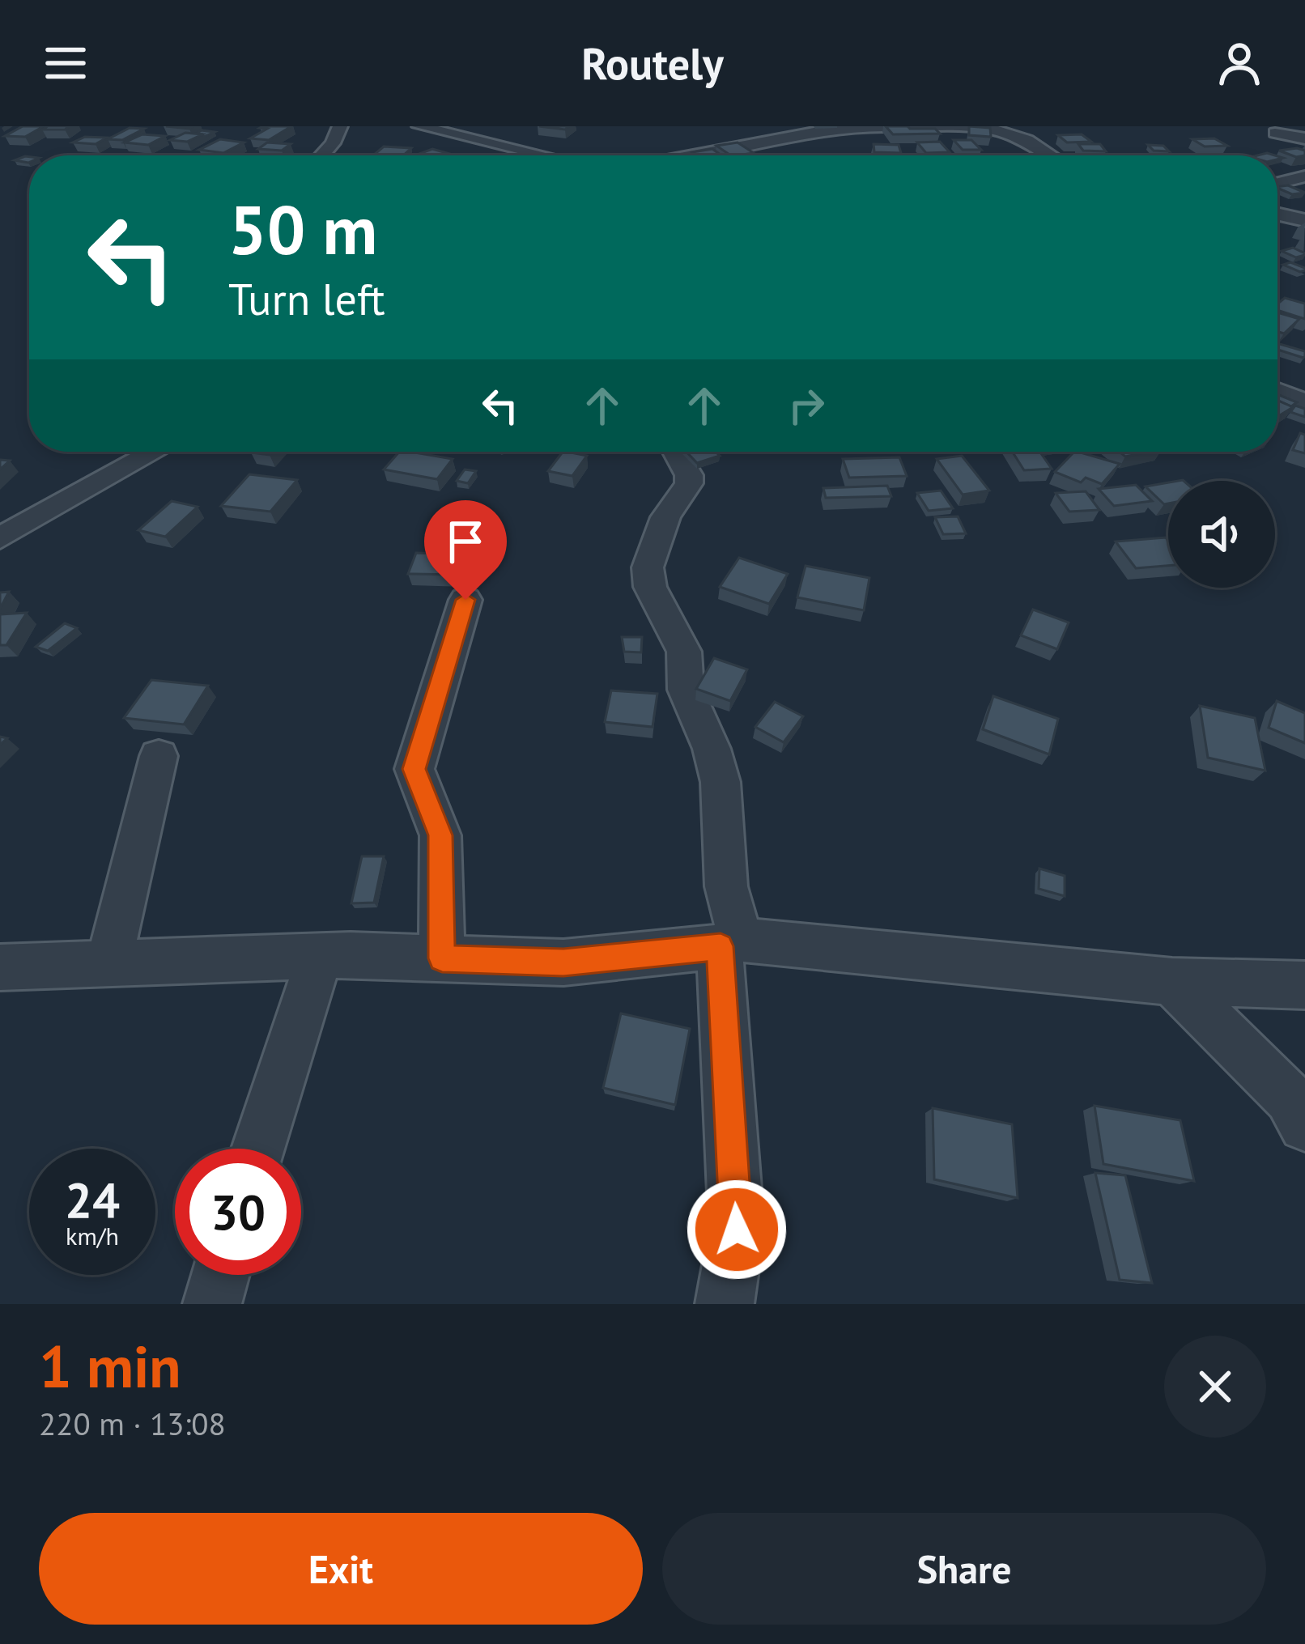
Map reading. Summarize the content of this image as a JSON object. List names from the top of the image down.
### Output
{
  "page": {
    "header": "Routely",
    "turn": ["50 m", "Turn left"],
    "speed": "24 km/h",
    "limit": "30",
    "heading": ["1 min", "220 m · 13:08"],
    "buttons": ["Exit", "Share"]
  }
}
